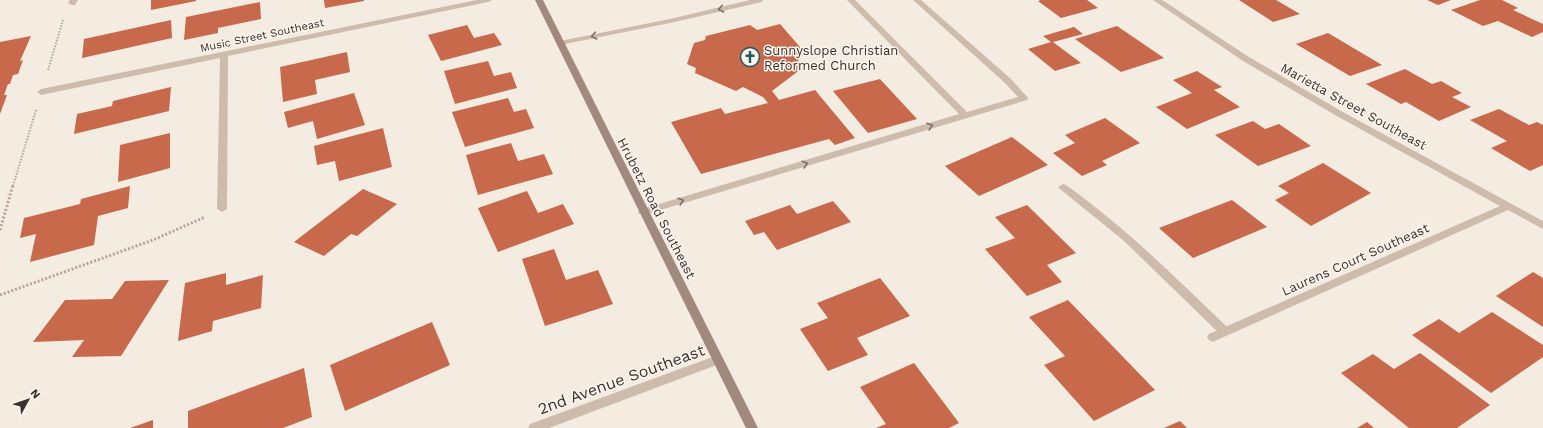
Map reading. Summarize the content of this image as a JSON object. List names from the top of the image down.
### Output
{
  "streets": {
    "street": [
      "Music Street Southeast",
      "Marietta Street Southeast",
      "Hrubetz Road Southeast",
      "Laurens Court Southeast",
      "2nd Avenue Southeast"
    ]
  },
  "crossings": [
    ["Marietta Street Southeast", "Laurens Court Southeast"],
    ["Hrubetz Road Southeast", "2nd Avenue Southeast"]
  ],
  "places": {
    "church": ["Sunnyslope Christian Reformed Church"]
  },
  "north": "top right"
}
